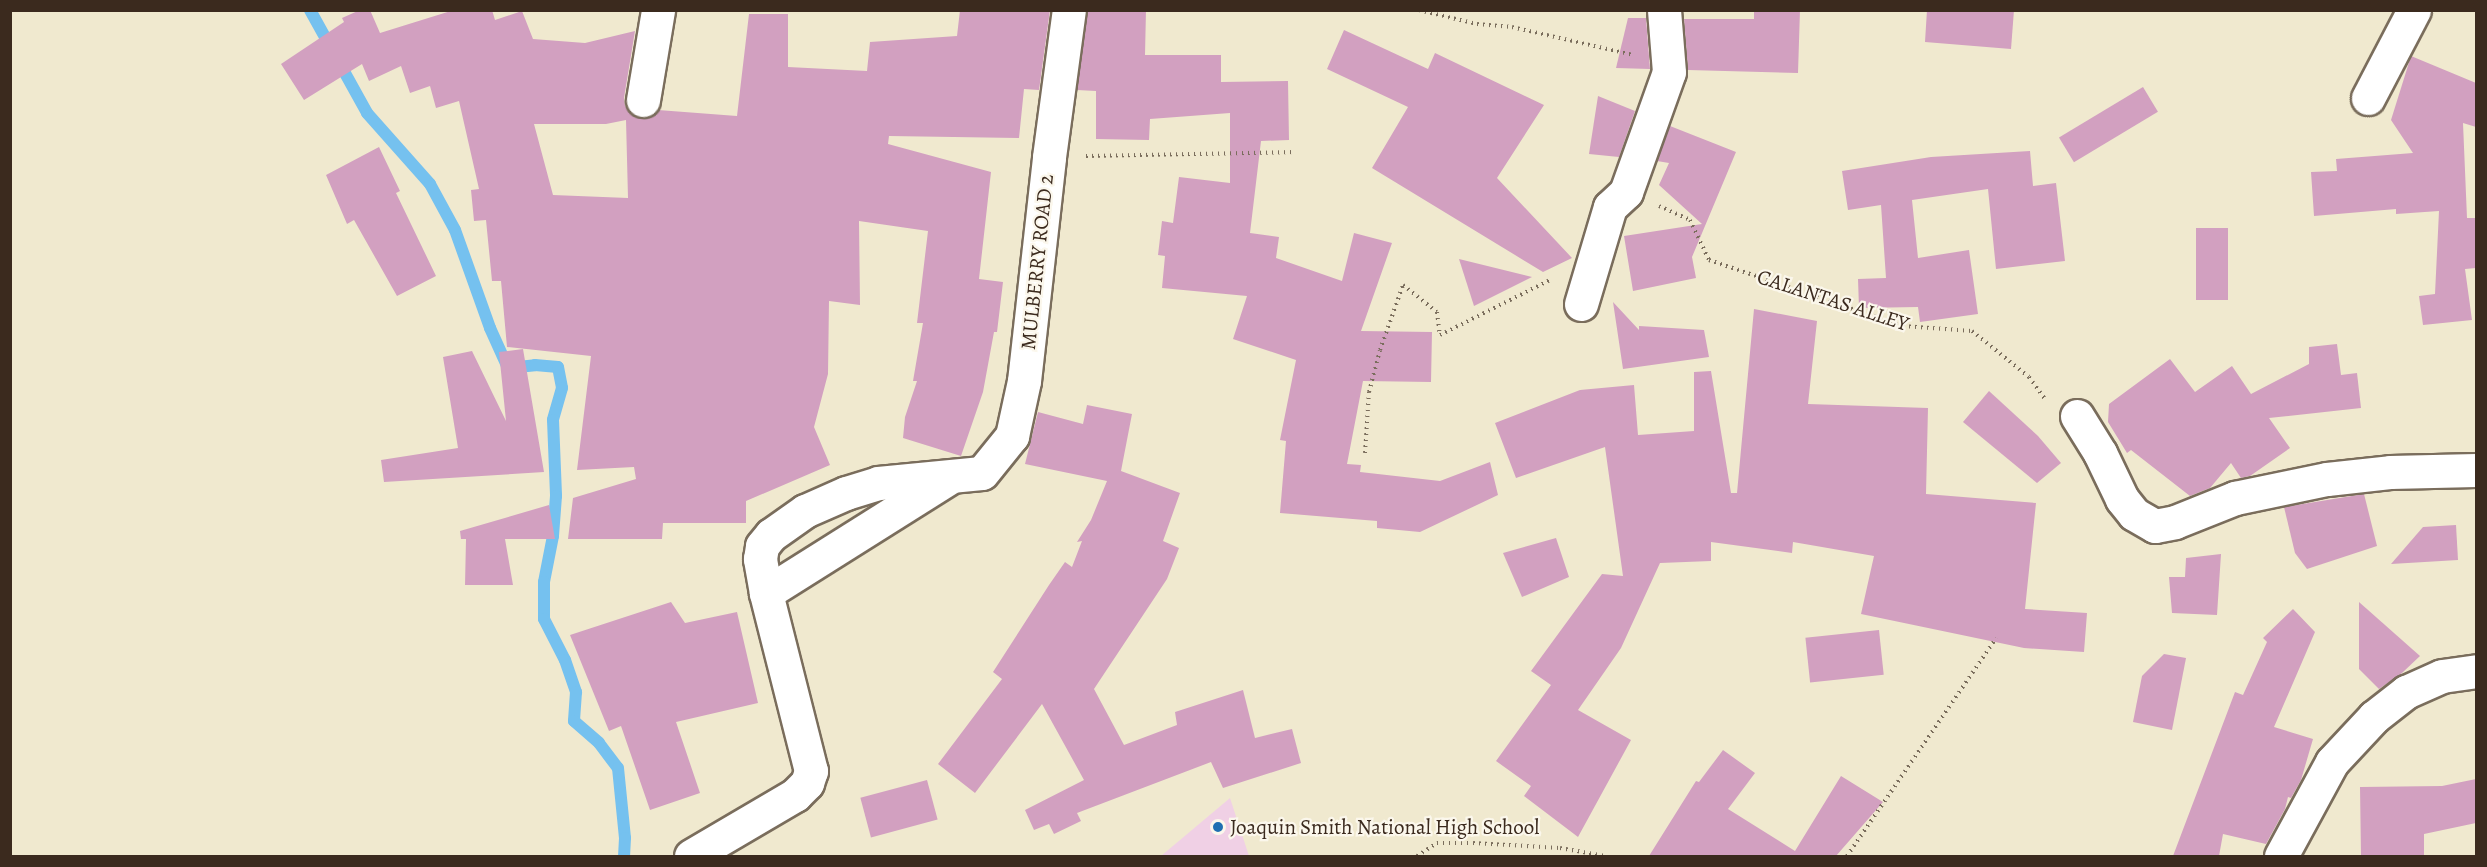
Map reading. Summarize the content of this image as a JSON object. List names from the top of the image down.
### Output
{
  "streets": {
    "street": ["MULBERRY ROAD 2"],
    "path": ["CALANTAS ALLEY"]
  },
  "places": ["Joaquin Smith National High School"]
}
